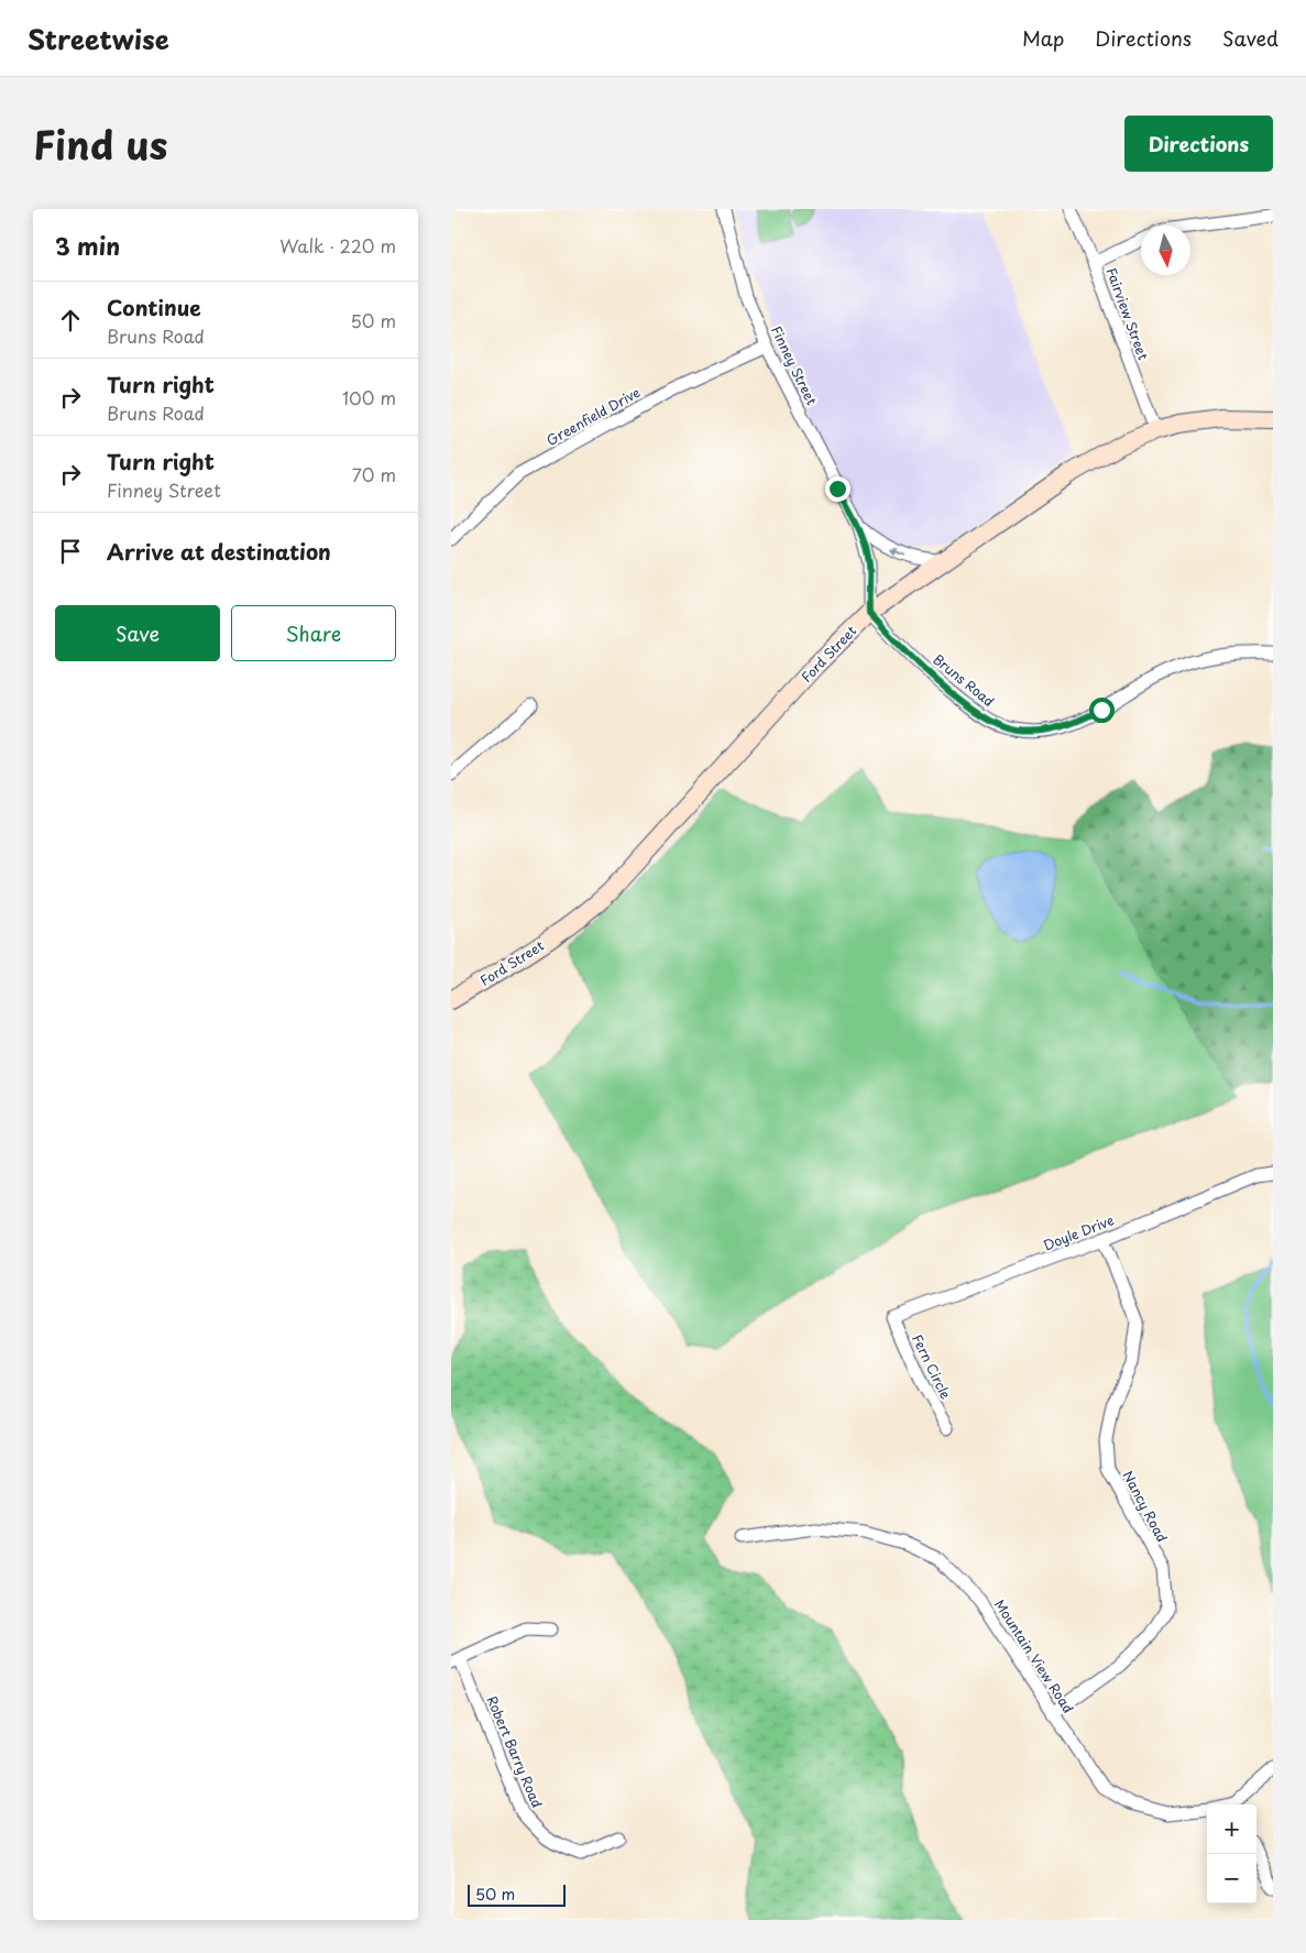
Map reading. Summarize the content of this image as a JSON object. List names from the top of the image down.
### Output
{
  "streets": {
    "street": [
      "Fairview Street",
      "Finney Street",
      "Greenfield Drive",
      "Ford Street",
      "Bruns Road",
      "Doyle Drive",
      "Fern Circle",
      "Nancy Road",
      "Mountain View Road",
      "Robert Barry Road"
    ]
  },
  "crossings": [
    ["Fairview Street", "Ford Street"],
    ["Finney Street", "Greenfield Drive"],
    ["Finney Street", "Ford Street"],
    ["Finney Street", "Bruns Road"],
    ["Ford Street", "Bruns Road"],
    ["Doyle Drive", "Fern Circle"],
    ["Doyle Drive", "Nancy Road"],
    ["Nancy Road", "Mountain View Road"]
  ],
  "scale_bar": "50 m",
  "north": "bottom",
  "page": {
    "header": "Streetwise",
    "nav": ["Map", "Directions", "Saved"],
    "title": "Find us",
    "buttons": [
      "Directions",
      ["Save", "Share"]
    ],
    "heading": ["3 min", "Walk · 220 m"],
    "list": [
      ["Continue", "Bruns Road", "50 m"],
      ["Turn right", "Bruns Road", "100 m"],
      ["Turn right", "Finney Street", "70 m"],
      "Arrive at destination"
    ],
    "map_buttons": ["+", "−"],
    "scale": "50 m"
  }
}
